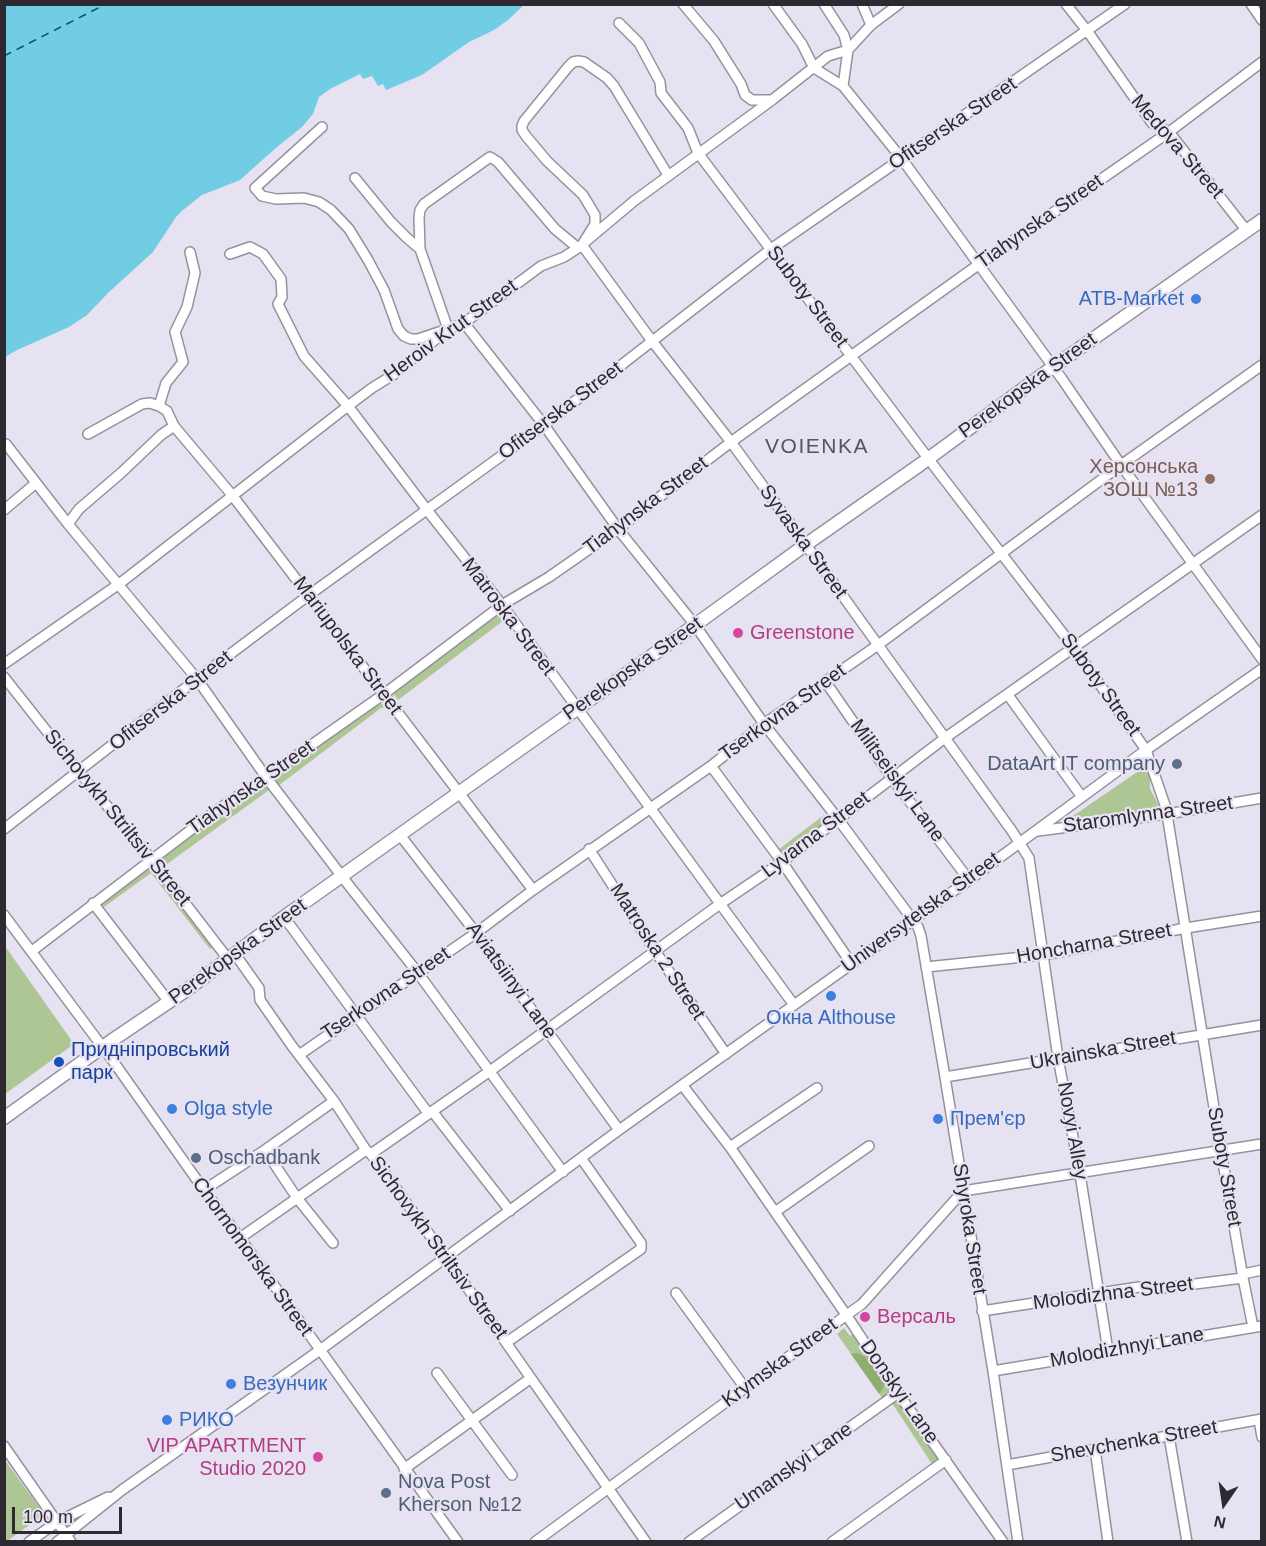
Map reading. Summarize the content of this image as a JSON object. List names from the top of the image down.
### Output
{
  "streets": {
    "main road": ["Perekopska Street"],
    "street": [
      "Ofitserska Street",
      "Medova Street",
      "Tiahynska Street",
      "Suboty Street",
      "Heroiv Krut Street",
      "Syvaska Street",
      "Matroska Street",
      "Mariupolska Street",
      "Tserkovna Street",
      "Militseiskyi Lane",
      "Staromlynna Street",
      "Sichovykh Striltsiv Street",
      "Lyvarna Street",
      "Universytetska Street",
      "Honcharna Street",
      "Matroska 2 Street",
      "Aviatsiinyi Lane",
      "Ukrainska Street",
      "Novyi Alley",
      "Shyroka Street",
      "Chornomorska Street",
      "Molodizhna Street",
      "Molodizhnyi Lane",
      "Krymska Street",
      "Donskyi Lane",
      "Shevchenka Street",
      "Umanskyi Lane"
    ]
  },
  "crossings": [
    ["Ofitserska Street", "Medova Street"],
    ["Ofitserska Street", "Suboty Street"],
    ["Ofitserska Street", "Syvaska Street"],
    ["Ofitserska Street", "Matroska Street"],
    ["Ofitserska Street", "Mariupolska Street"],
    ["Ofitserska Street", "Sichovykh Striltsiv Street"],
    ["Ofitserska Street", "Shyroka Street"],
    ["Medova Street", "Tiahynska Street"],
    ["Medova Street", "Perekopska Street"],
    ["Tiahynska Street", "Suboty Street"],
    ["Tiahynska Street", "Syvaska Street"],
    ["Tiahynska Street", "Matroska Street"],
    ["Tiahynska Street", "Mariupolska Street"],
    ["Tiahynska Street", "Sichovykh Striltsiv Street"],
    ["Tiahynska Street", "Shyroka Street"],
    ["Tiahynska Street", "Chornomorska Street"],
    ["Suboty Street", "Heroiv Krut Street"],
    ["Suboty Street", "Perekopska Street"],
    ["Suboty Street", "Tserkovna Street"],
    ["Suboty Street", "Staromlynna Street"],
    ["Suboty Street", "Lyvarna Street"],
    ["Suboty Street", "Universytetska Street"],
    ["Suboty Street", "Honcharna Street"],
    ["Suboty Street", "Ukrainska Street"],
    ["Suboty Street", "Molodizhna Street"],
    ["Suboty Street", "Molodizhnyi Lane"],
    ["Heroiv Krut Street", "Syvaska Street"],
    ["Heroiv Krut Street", "Matroska Street"],
    ["Heroiv Krut Street", "Mariupolska Street"],
    ["Heroiv Krut Street", "Shyroka Street"],
    ["Perekopska Street", "Syvaska Street"],
    ["Perekopska Street", "Matroska Street"],
    ["Perekopska Street", "Mariupolska Street"],
    ["Perekopska Street", "Sichovykh Striltsiv Street"],
    ["Perekopska Street", "Aviatsiinyi Lane"],
    ["Perekopska Street", "Shyroka Street"],
    ["Perekopska Street", "Chornomorska Street"],
    ["Syvaska Street", "Tserkovna Street"],
    ["Syvaska Street", "Lyvarna Street"],
    ["Syvaska Street", "Universytetska Street"],
    ["Syvaska Street", "Novyi Alley"],
    ["Matroska Street", "Tserkovna Street"],
    ["Matroska Street", "Lyvarna Street"],
    ["Matroska Street", "Universytetska Street"],
    ["Mariupolska Street", "Tserkovna Street"],
    ["Tserkovna Street", "Militseiskyi Lane"],
    ["Tserkovna Street", "Sichovykh Striltsiv Street"],
    ["Tserkovna Street", "Matroska 2 Street"],
    ["Tserkovna Street", "Aviatsiinyi Lane"],
    ["Tserkovna Street", "Shyroka Street"],
    ["Militseiskyi Lane", "Lyvarna Street"],
    ["Militseiskyi Lane", "Universytetska Street"],
    ["Staromlynna Street", "Universytetska Street"],
    ["Sichovykh Striltsiv Street", "Lyvarna Street"],
    ["Sichovykh Striltsiv Street", "Universytetska Street"],
    ["Sichovykh Striltsiv Street", "Krymska Street"],
    ["Lyvarna Street", "Matroska 2 Street"],
    ["Lyvarna Street", "Aviatsiinyi Lane"],
    ["Lyvarna Street", "Shyroka Street"],
    ["Lyvarna Street", "Chornomorska Street"],
    ["Universytetska Street", "Matroska 2 Street"],
    ["Universytetska Street", "Aviatsiinyi Lane"],
    ["Universytetska Street", "Novyi Alley"],
    ["Universytetska Street", "Shyroka Street"],
    ["Universytetska Street", "Chornomorska Street"],
    ["Universytetska Street", "Donskyi Lane"],
    ["Honcharna Street", "Novyi Alley"],
    ["Honcharna Street", "Shyroka Street"],
    ["Ukrainska Street", "Novyi Alley"],
    ["Ukrainska Street", "Shyroka Street"],
    ["Novyi Alley", "Molodizhna Street"],
    ["Novyi Alley", "Molodizhnyi Lane"],
    ["Shyroka Street", "Molodizhna Street"],
    ["Shyroka Street", "Molodizhnyi Lane"],
    ["Shyroka Street", "Krymska Street"],
    ["Shyroka Street", "Shevchenka Street"],
    ["Krymska Street", "Donskyi Lane"],
    ["Donskyi Lane", "Umanskyi Lane"]
  ],
  "districts": ["VOIENKA"],
  "places": [
    "ATB-Market",
    "Херсонська ЗОШ №13",
    "Greenstone",
    "DataArt IT company",
    "Окна Althouse",
    "Придніпровський парк",
    "Olga style",
    "Прем'єр",
    "Oschadbank",
    "Версаль",
    "Везунчик",
    "РИКО",
    "VIP APARTMENT Studio 2020",
    "Nova Post Kherson №12"
  ],
  "scale_bar": "100 m",
  "north": "bottom"
}
